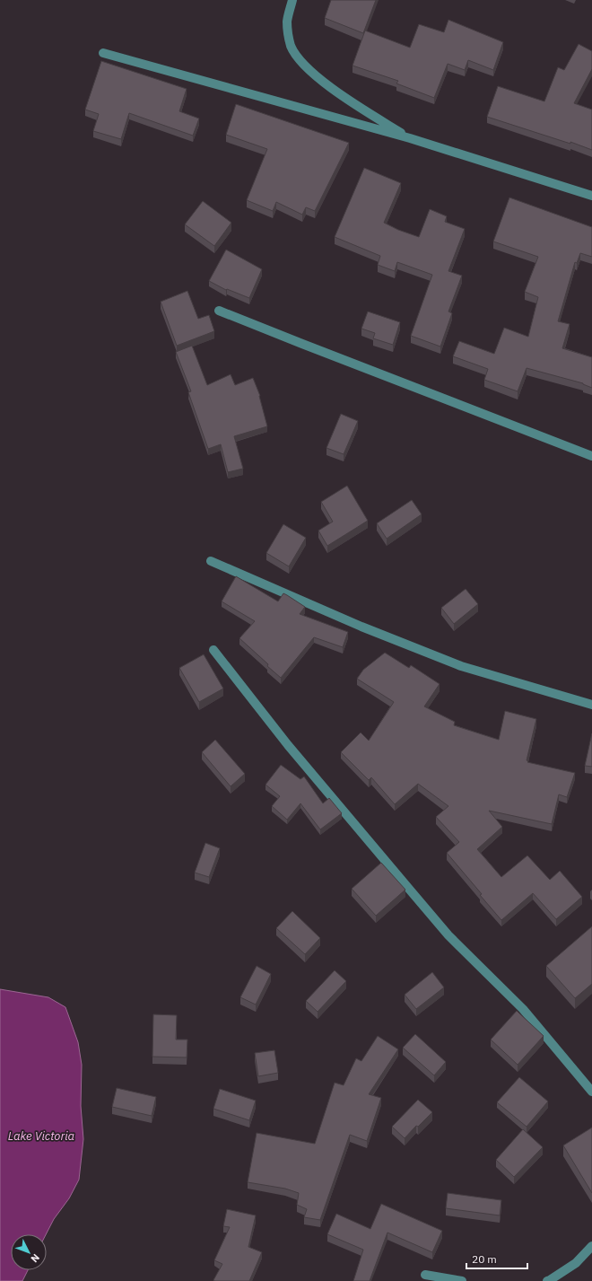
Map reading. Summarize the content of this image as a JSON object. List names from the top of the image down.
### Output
{
  "water": ["Lake Victoria"],
  "scale_bar": "20 m",
  "north": "bottom right"
}
